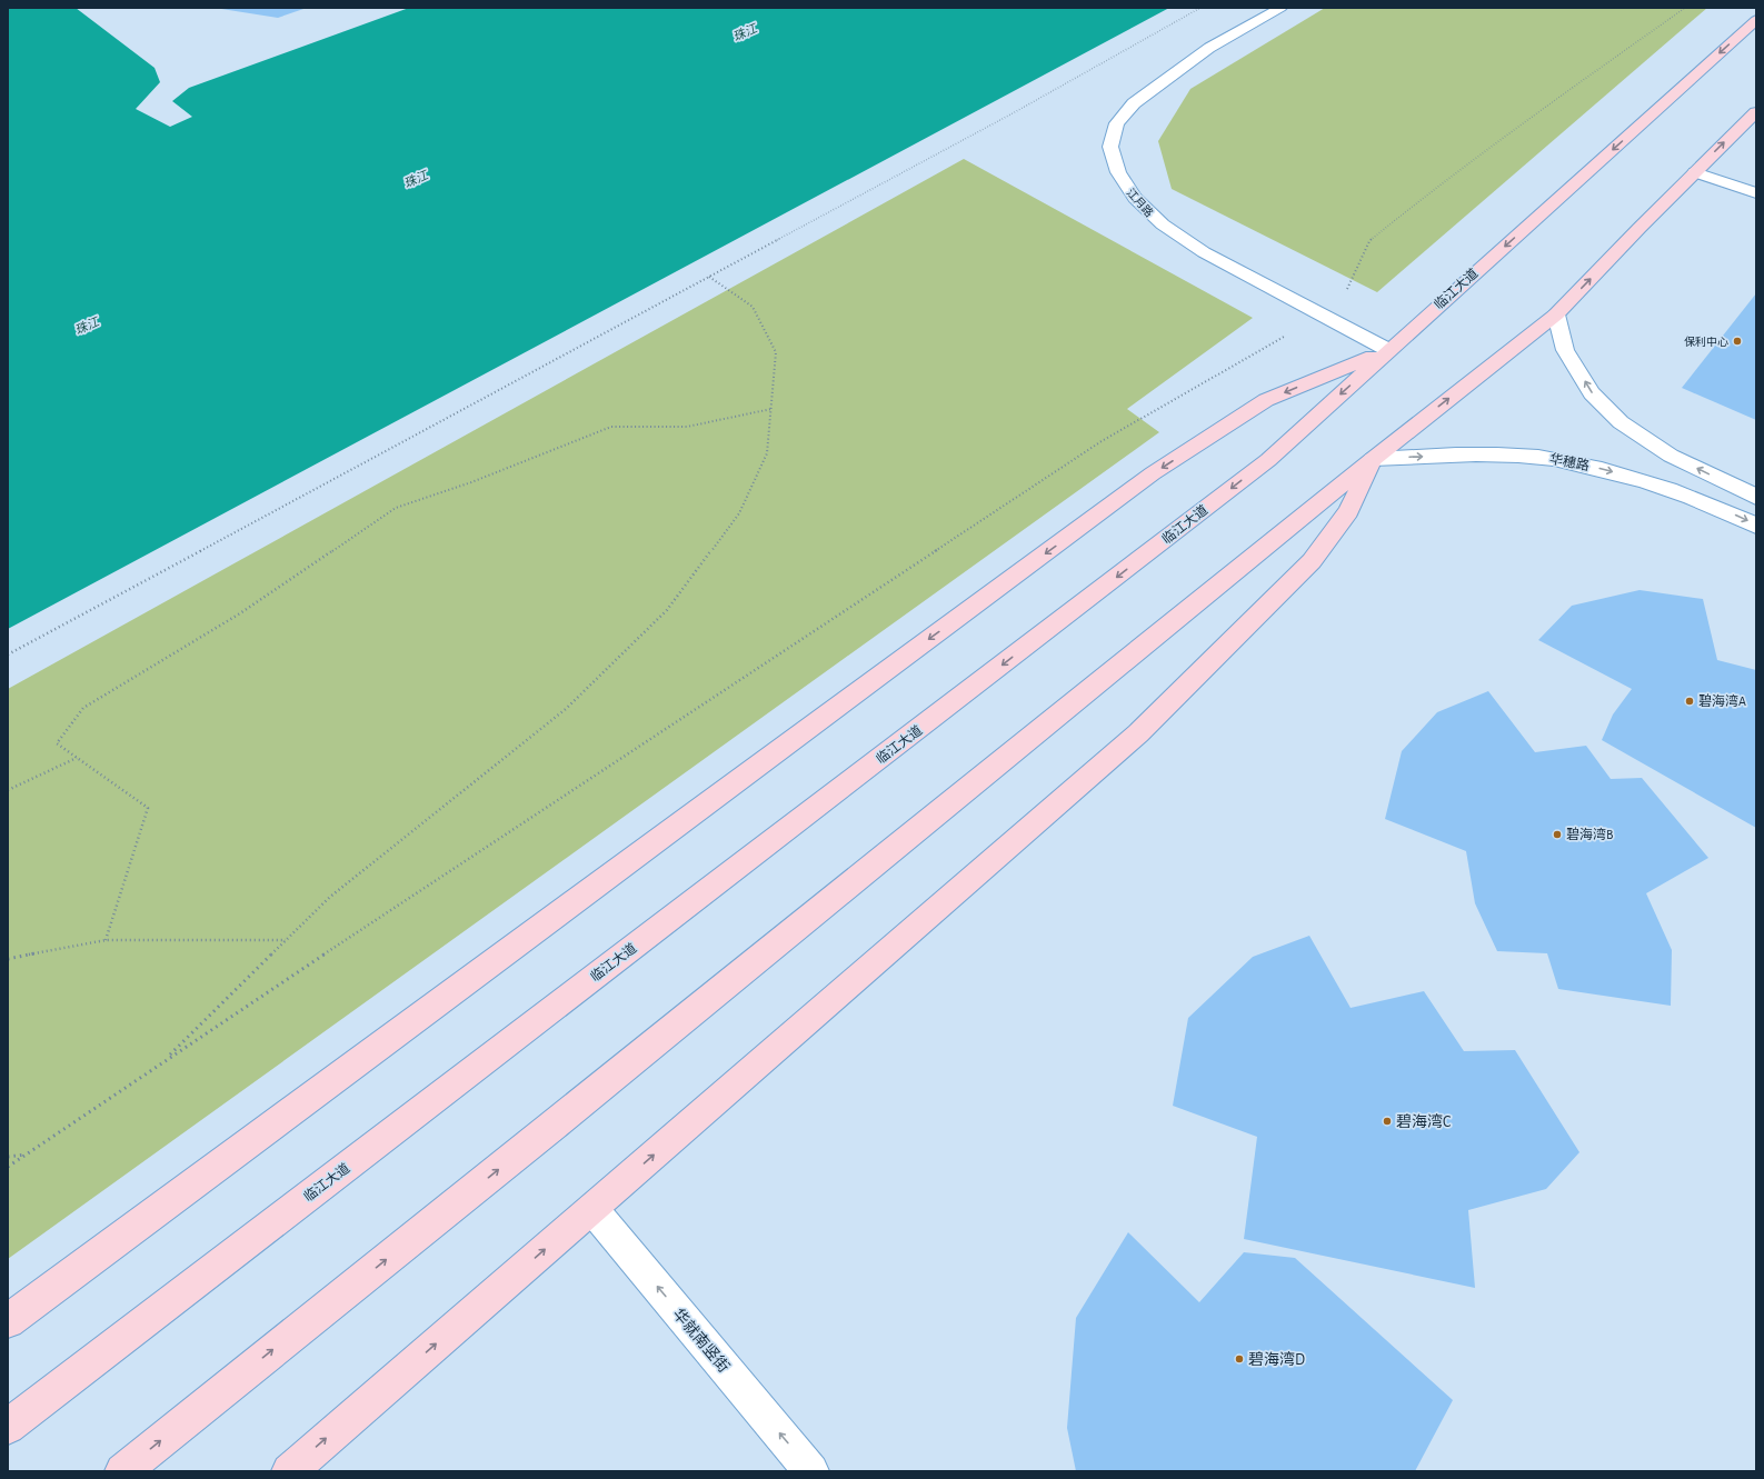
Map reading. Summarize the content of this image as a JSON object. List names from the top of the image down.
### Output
{
  "streets": {
    "main road": ["临江大道"],
    "street": ["江月路", "华穗路", "华就南竖街"]
  },
  "crossings": [
    ["江月路", "临江大道"]
  ],
  "one_way": ["华穗路", "华就南竖街"],
  "water": ["珠江"],
  "places": [
    "保利中心",
    "碧海湾A",
    "碧海湾B",
    "碧海湾C",
    "碧海湾D"
  ]
}
